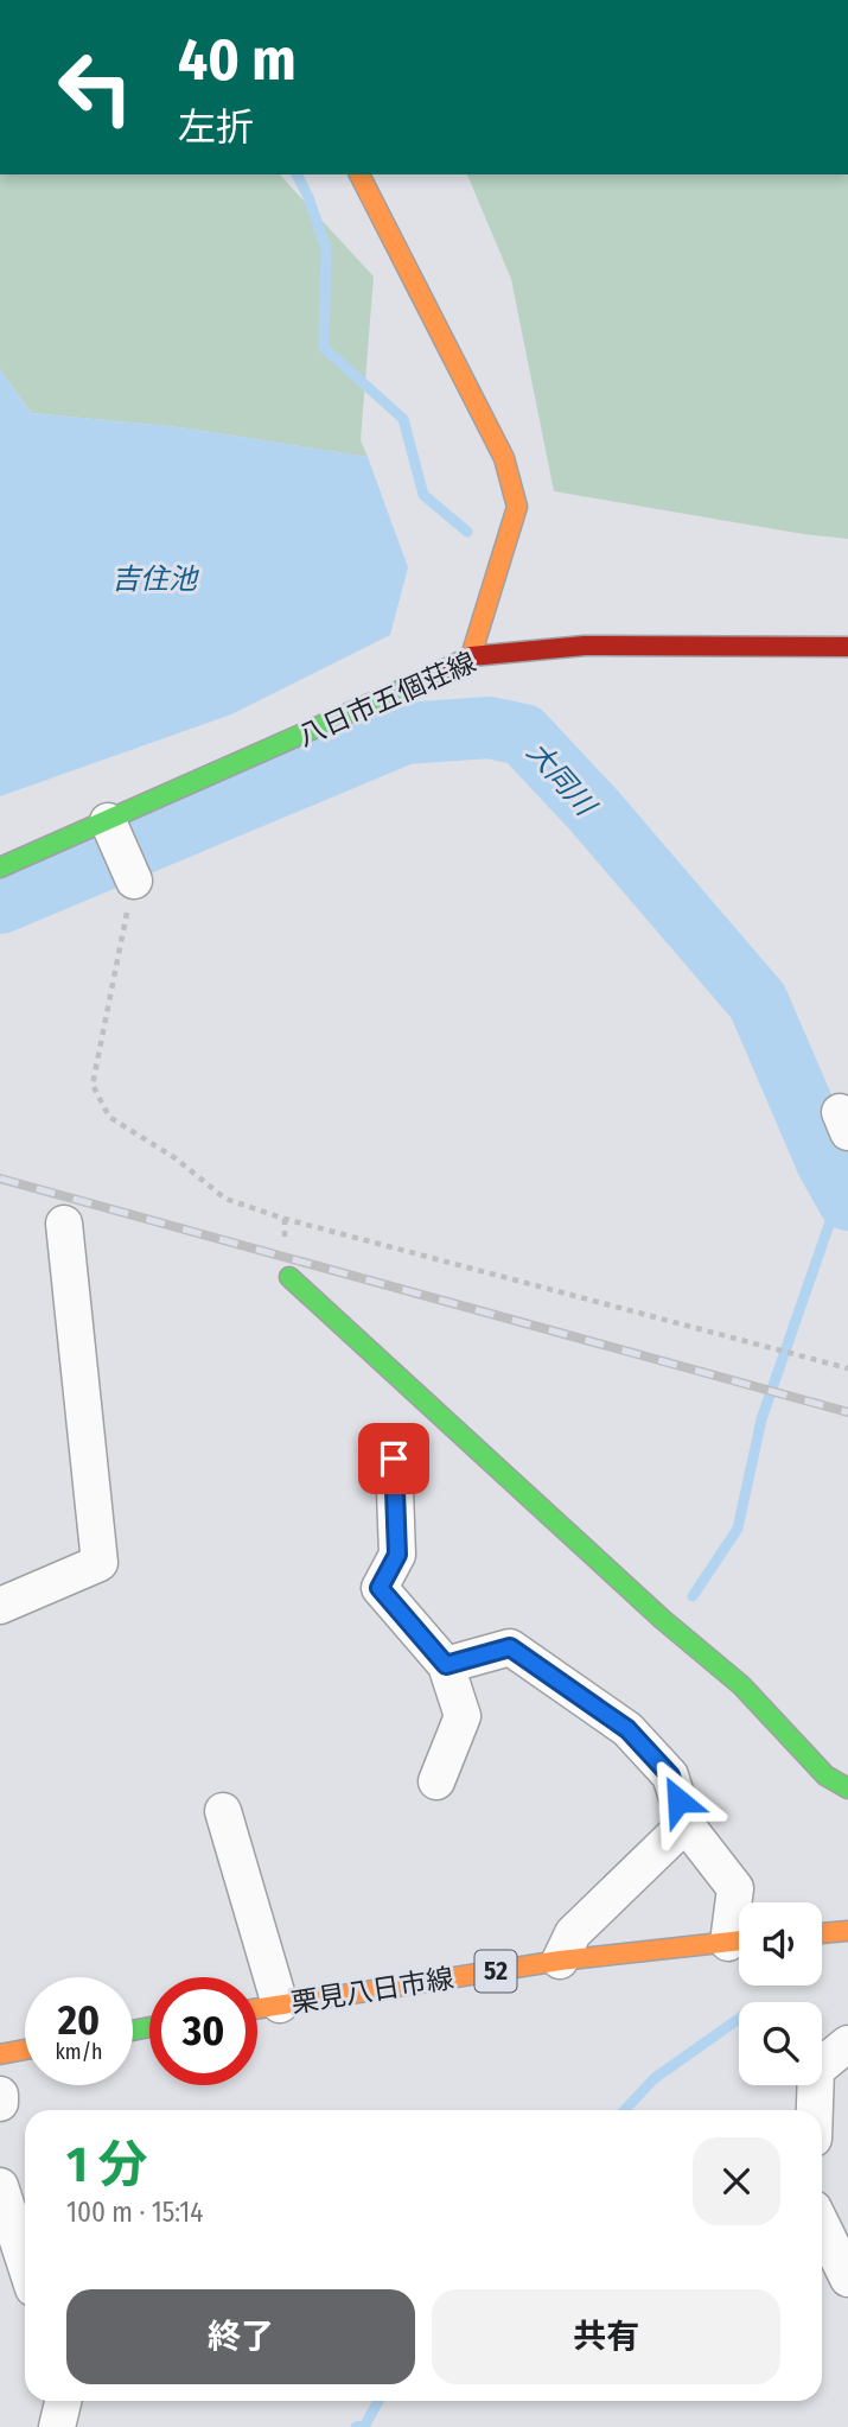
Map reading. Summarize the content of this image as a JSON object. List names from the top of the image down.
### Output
{
  "streets": {
    "main road": ["八日市五個荘線", "52", "栗見八日市線"]
  },
  "water": ["吉住池", "大同川"],
  "page": {
    "turn": ["40 m", "左折"],
    "speed": "20 km/h",
    "limit": "30",
    "heading": ["1 分", "100 m · 15:14"],
    "buttons": ["終了", "共有"]
  }
}
